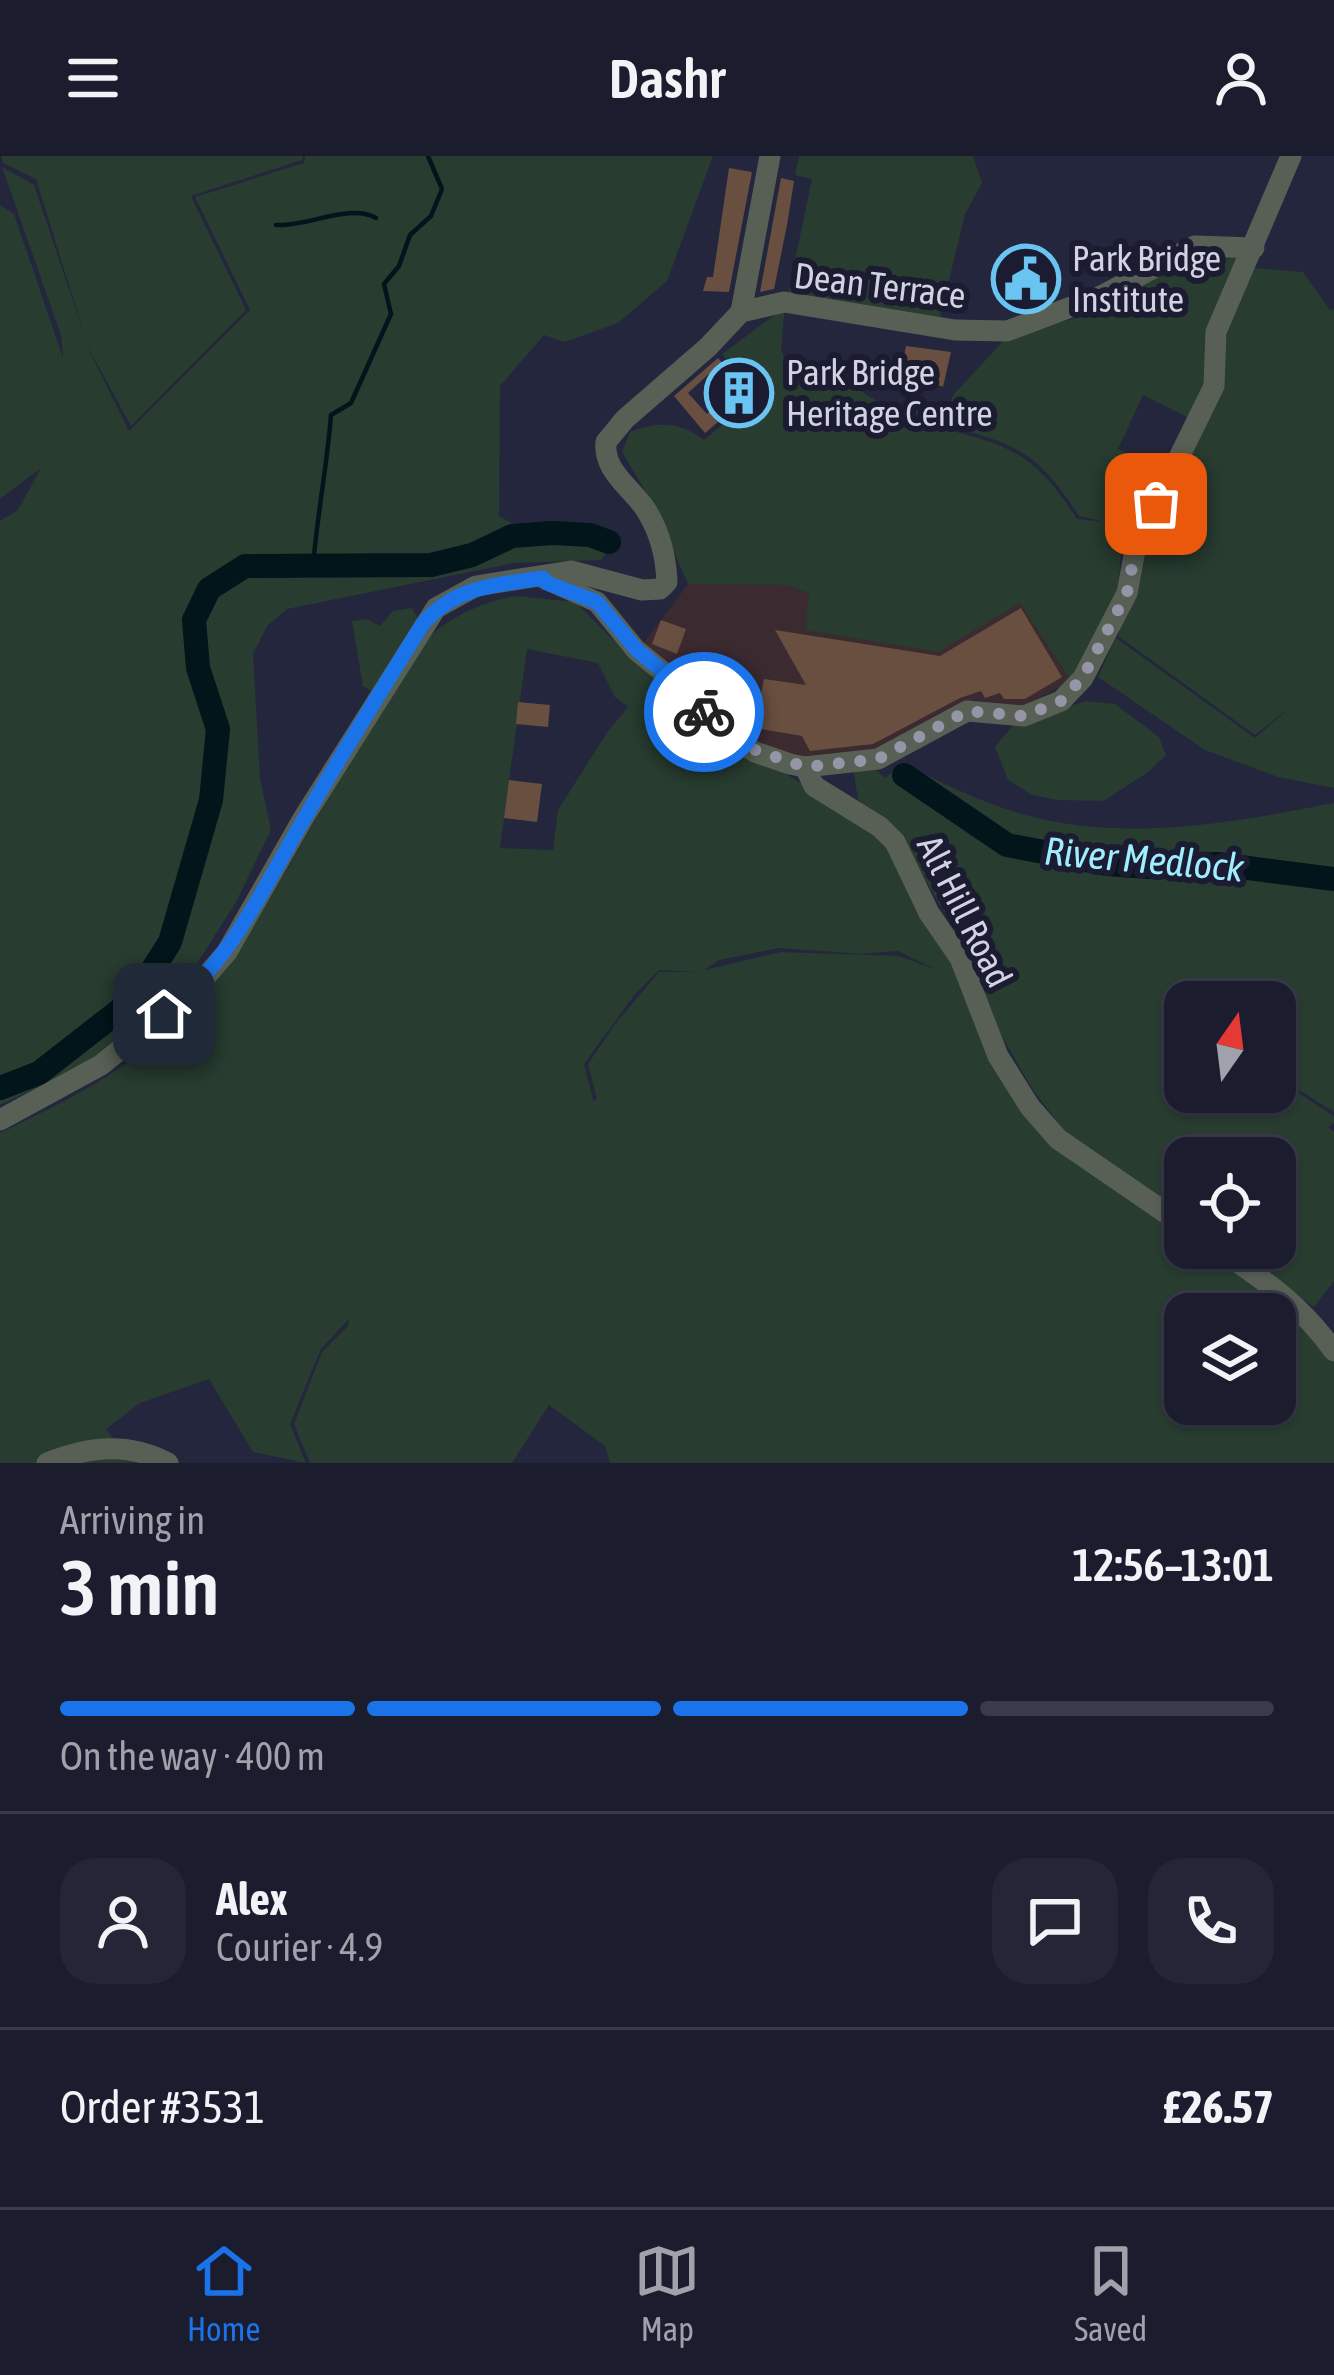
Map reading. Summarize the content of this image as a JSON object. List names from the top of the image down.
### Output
{
  "streets": {
    "street": ["Dean Terrace", "Alt Hill Road"]
  },
  "crossings": [
    ["Dean Terrace", "Alt Hill Road"]
  ],
  "water": ["River Medlock"],
  "places": {
    "public building": ["Park Bridge Institute"],
    "building": ["Park Bridge Heritage Centre"]
  },
  "north": "top",
  "page": {
    "header": "Dashr",
    "heading": ["3 min", "Arriving in", "12:56–13:01"],
    "panel": [
      "Alex",
      "Courier · 4.9",
      "Order #3531",
      "£26.57"
    ],
    "bar": "On the way · 400 m",
    "tabs": ["Home", "Map", "Saved"]
  }
}
